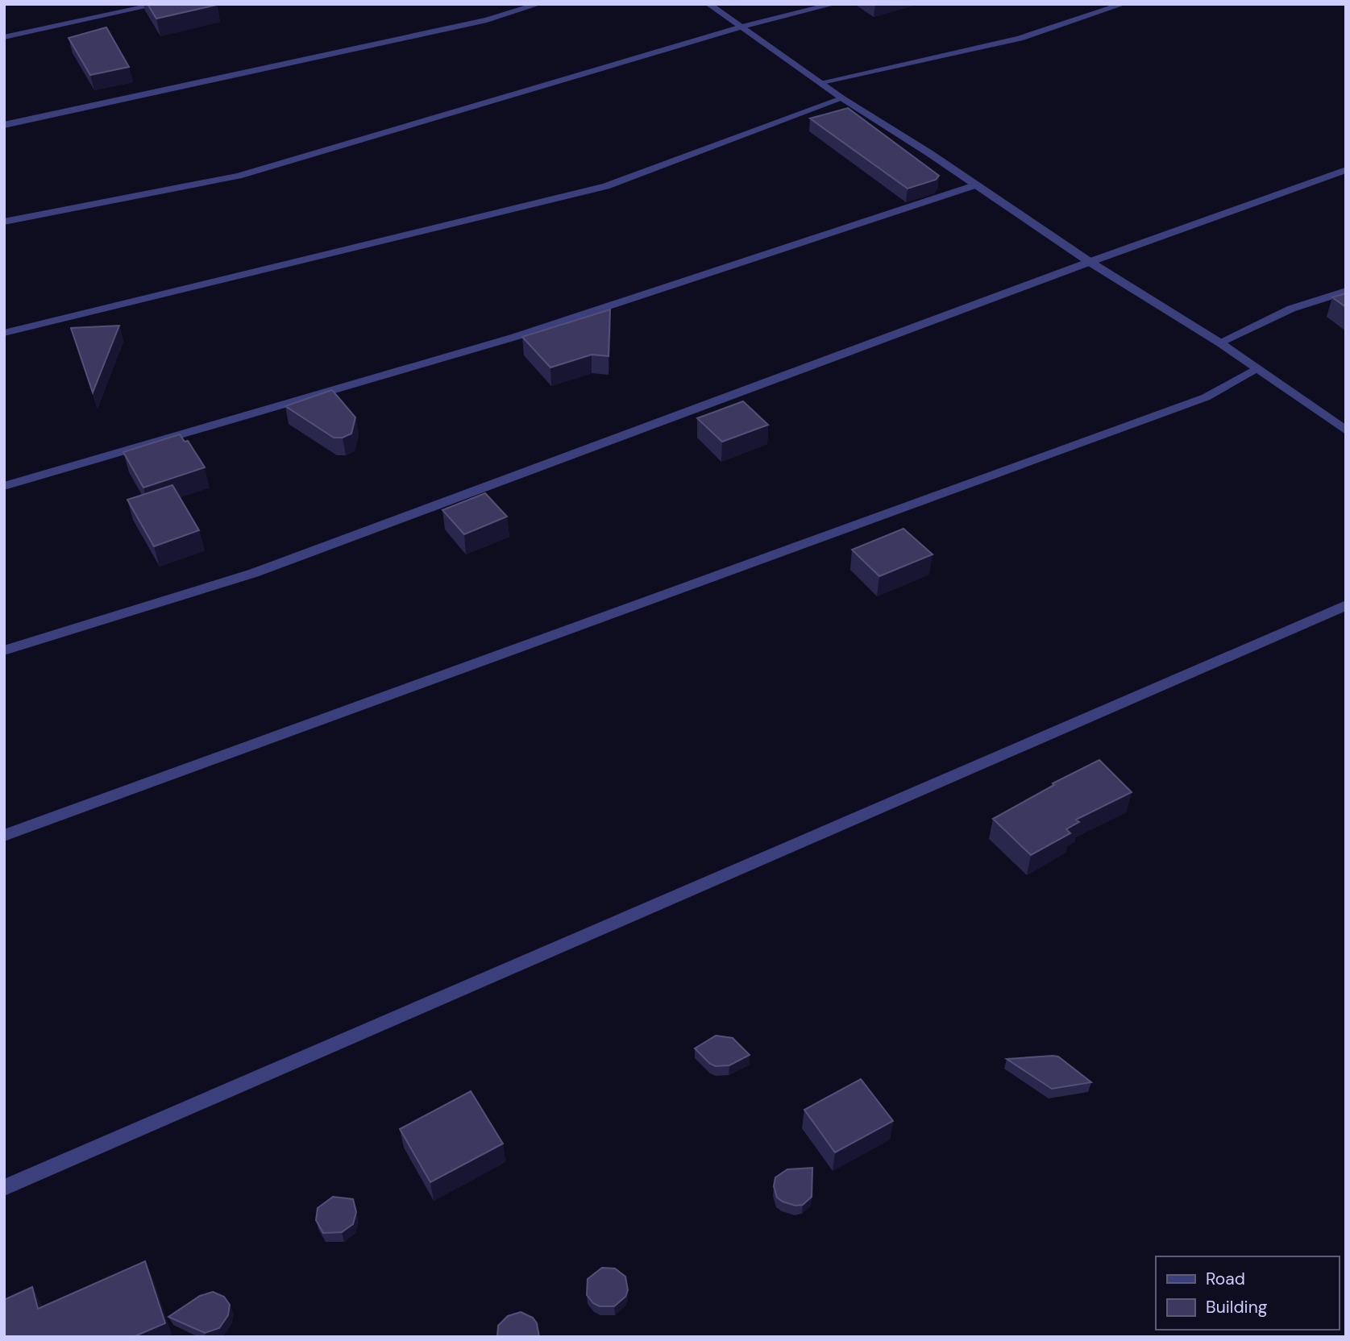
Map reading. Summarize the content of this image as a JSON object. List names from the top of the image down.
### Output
{
  "legend": ["Road", "Building"]
}
